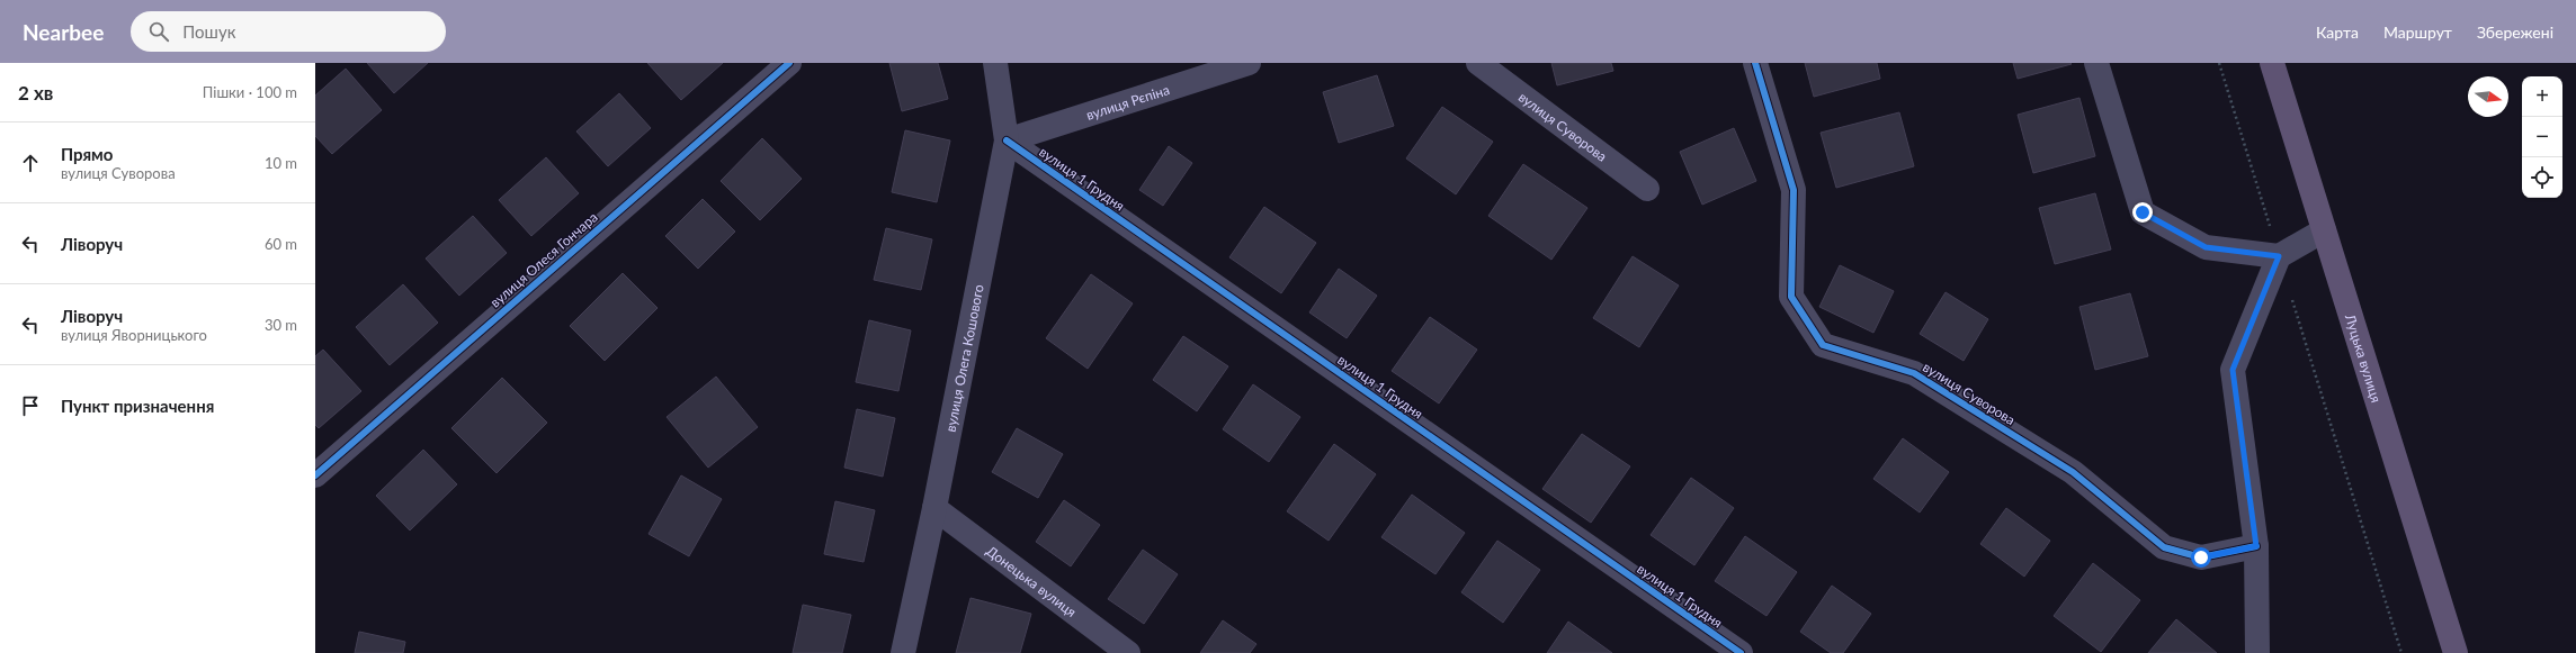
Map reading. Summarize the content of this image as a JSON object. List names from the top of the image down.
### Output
{
  "streets": {
    "main road": ["Луцька вулиця"],
    "street": [
      "вулиця Рєпіна",
      "вулиця Суворова",
      "вулиця 1 Грудня",
      "вулиця Олеся Гончара",
      "вулиця Олега Кошового",
      "Донецька вулиця"
    ]
  },
  "crossings": [
    ["вулиця Рєпіна", "вулиця 1 Грудня"],
    ["вулиця Рєпіна", "вулиця Олега Кошового"],
    ["вулиця 1 Грудня", "вулиця Олега Кошового"],
    ["вулиця Олега Кошового", "Донецька вулиця"]
  ],
  "north": "right",
  "page": {
    "header": "Nearbee",
    "search": "Пошук",
    "nav": ["Карта", "Маршрут", "Збережені"],
    "heading": ["2 хв", "Пішки · 100 m"],
    "map_buttons": ["+", "−"],
    "list": [
      ["Прямо", "вулиця Суворова", "10 m"],
      ["Ліворуч", "60 m"],
      ["Ліворуч", "вулиця Яворницького", "30 m"],
      "Пункт призначення"
    ]
  }
}
